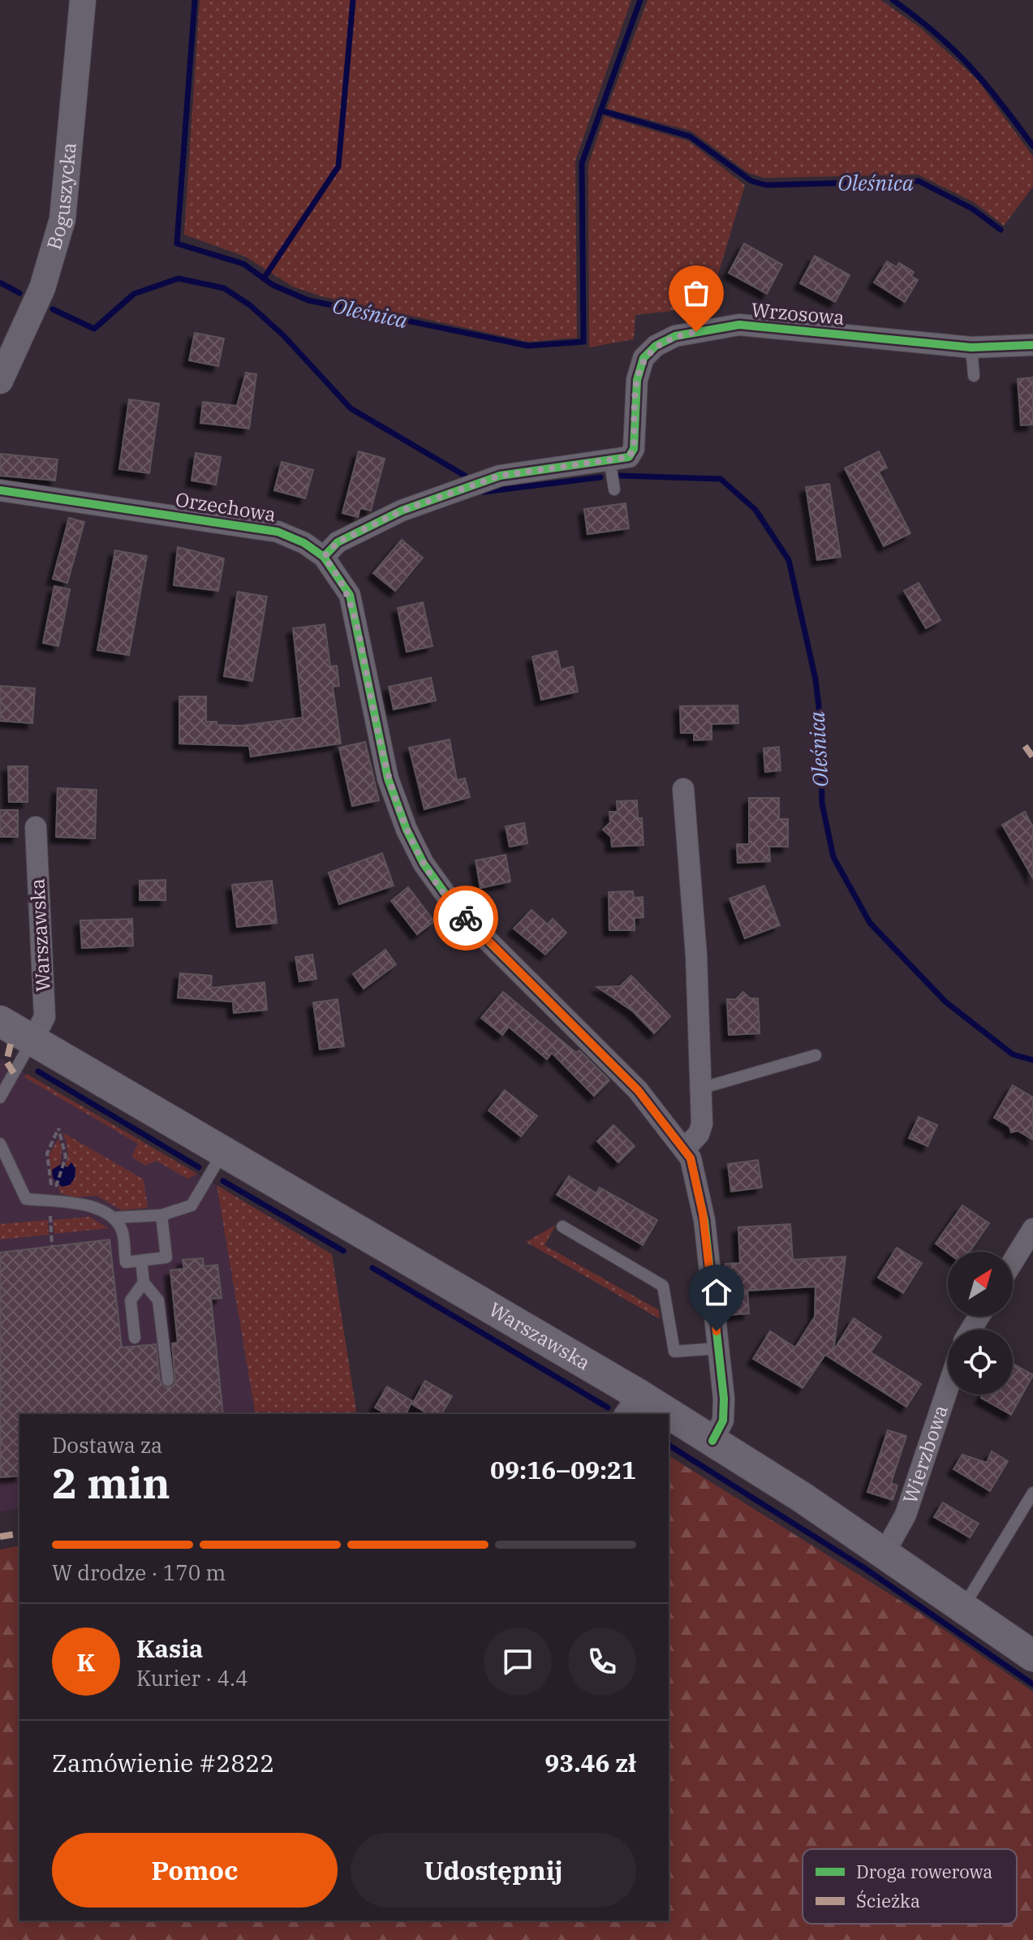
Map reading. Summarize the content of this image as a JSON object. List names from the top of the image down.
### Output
{
  "streets": {
    "main road": ["Warszawska"],
    "street": [
      "Boguszycka",
      "Wrzosowa",
      "Orzechowa",
      "Wierzbowa"
    ]
  },
  "crossings": [
    ["Wrzosowa", "Orzechowa"],
    ["Orzechowa", "Warszawska"],
    ["Warszawska", "Wierzbowa"]
  ],
  "water": ["Oleśnica"],
  "legend": ["Droga rowerowa", "Ścieżka"],
  "north": "top right",
  "page": {
    "heading": ["2 min", "Dostawa za", "09:16–09:21"],
    "panel": [
      "Kasia",
      "Kurier · 4.4",
      "Zamówienie #2822",
      "93.46 zł"
    ],
    "bar": "W drodze · 170 m",
    "round": "K",
    "buttons": ["Pomoc", "Udostępnij"]
  }
}
